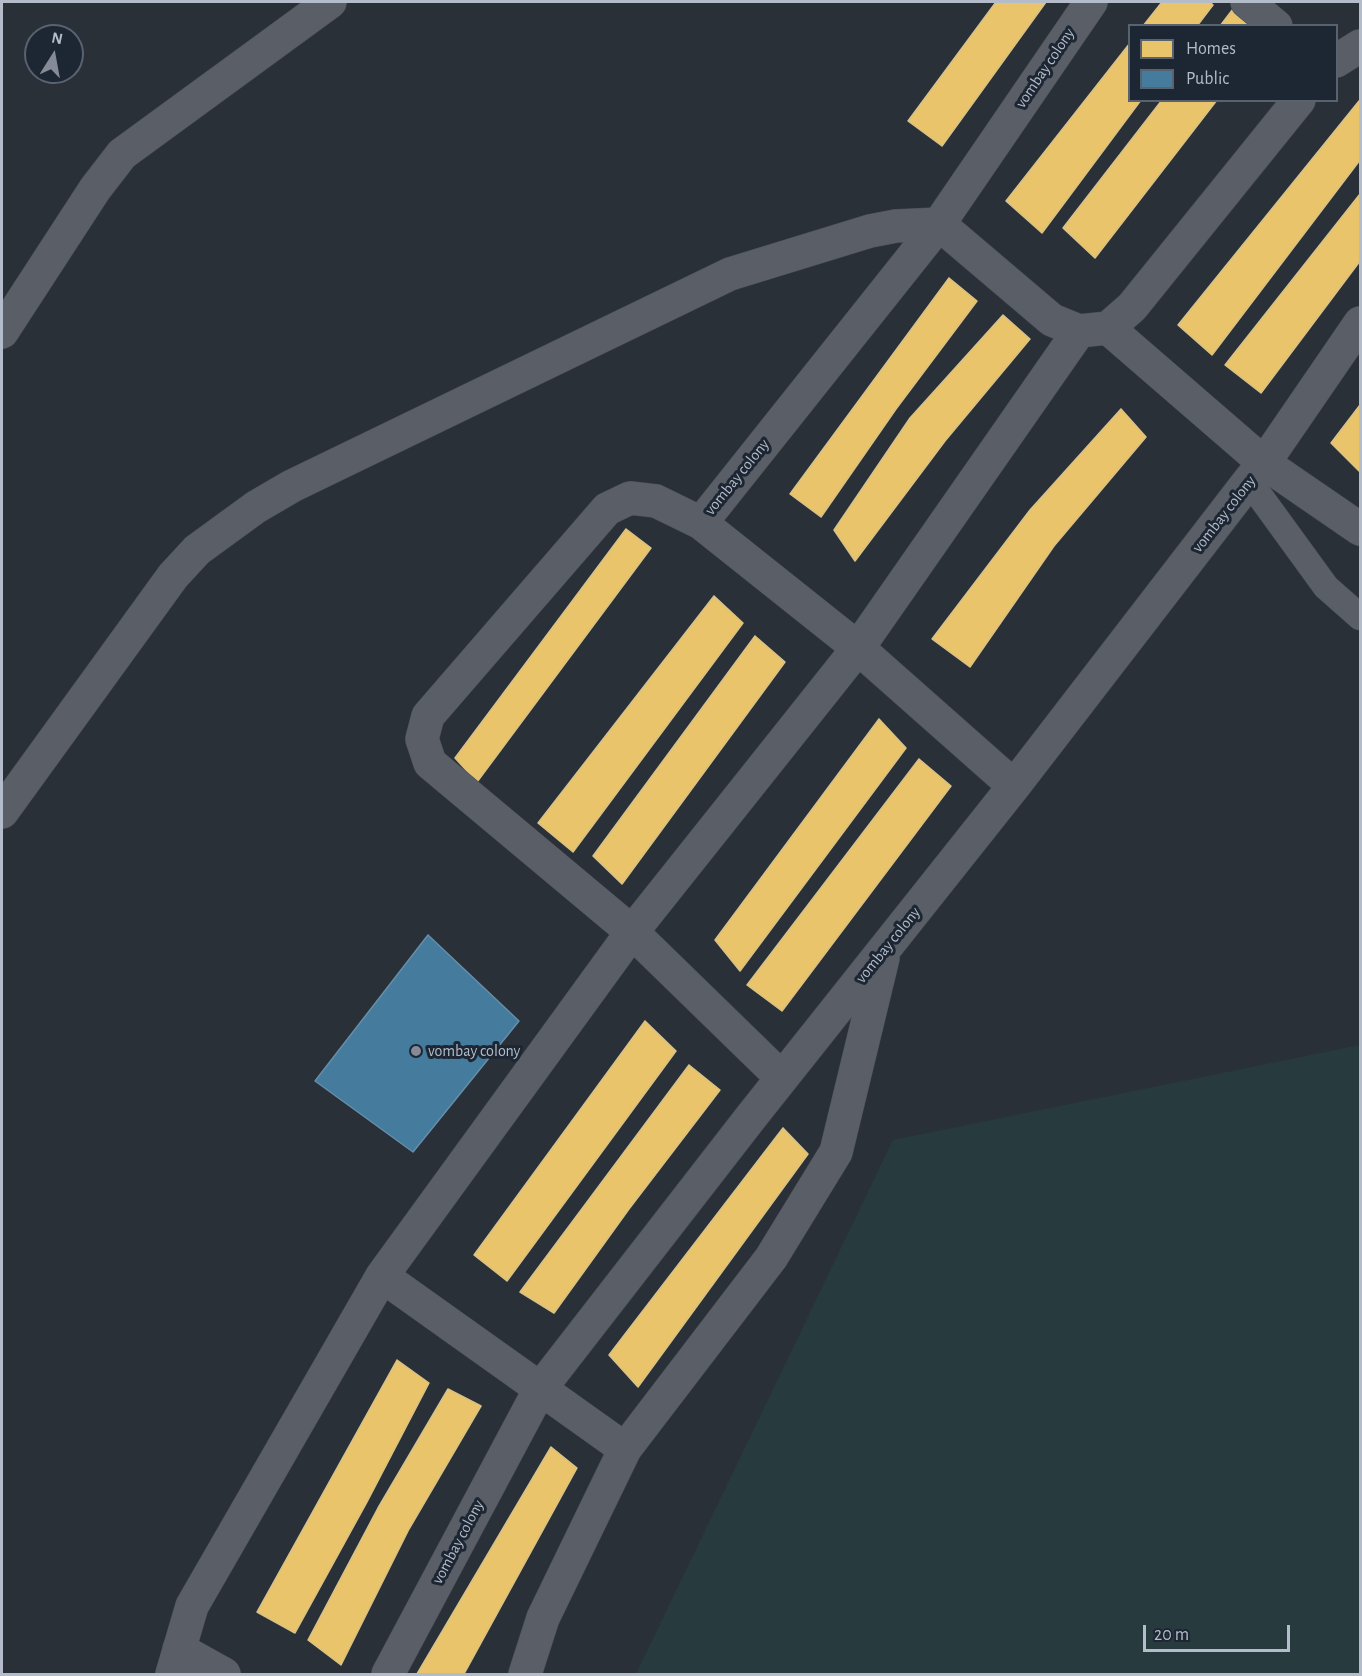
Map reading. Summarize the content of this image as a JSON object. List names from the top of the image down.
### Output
{
  "streets": {
    "street": ["vombay colony"]
  },
  "places": ["vombay colony"],
  "legend": ["Homes", "Public"],
  "scale_bar": "20 m",
  "north": "top"
}
